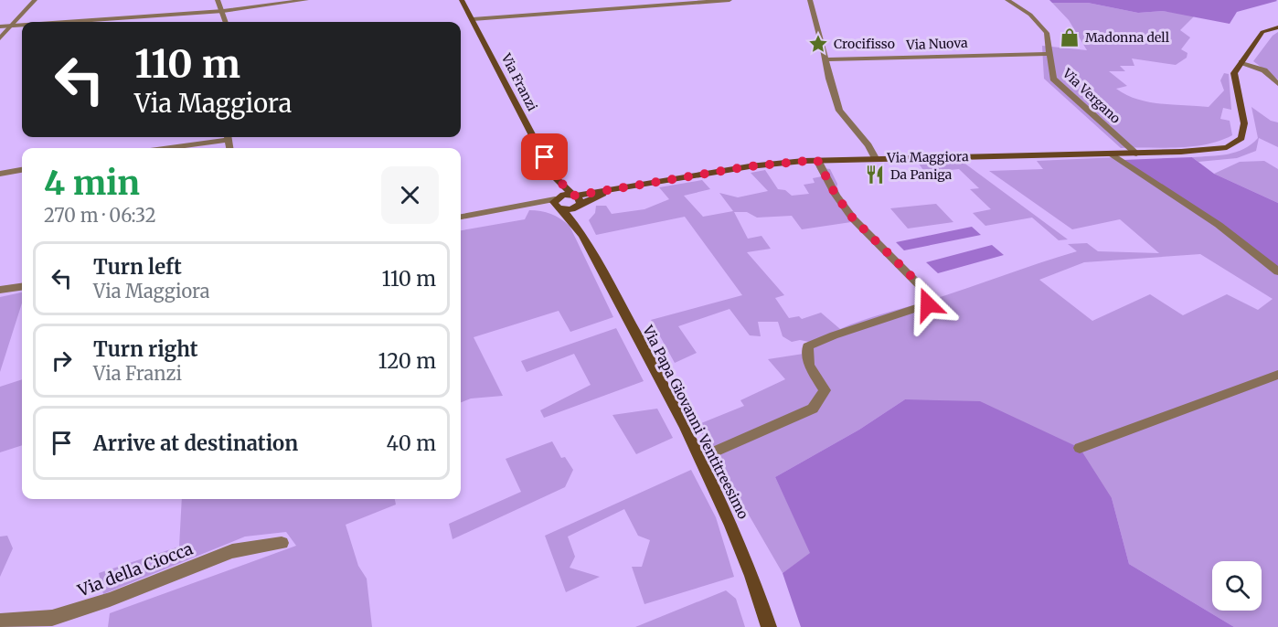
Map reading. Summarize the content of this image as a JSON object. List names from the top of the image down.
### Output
{
  "streets": {
    "main road": ["Via Franzi", "Via Maggiora", "Via Papa Giovanni Ventitreesimo"],
    "street": ["Via Nuova", "Via Vergano", "Via della Ciocca"]
  },
  "crossings": [
    ["Via Nuova", "Via Vergano"],
    ["Via Franzi", "Via Maggiora"],
    ["Via Franzi", "Via Papa Giovanni Ventitreesimo"],
    ["Via Vergano", "Via Maggiora"],
    ["Via Maggiora", "Via Papa Giovanni Ventitreesimo"]
  ],
  "places": {
    "shop": ["Madonna dell"],
    "place": ["Crocifisso"],
    "restaurant": ["Da Paniga"]
  },
  "page": {
    "turn": ["110 m", "Via Maggiora"],
    "heading": ["4 min", "270 m · 06:32"],
    "list": [
      {
        "name": "Turn left",
        "note": "Via Maggiora",
        "value": "110 m"
      },
      {
        "name": "Turn right",
        "note": "Via Franzi",
        "value": "120 m"
      },
      {
        "name": "Arrive at destination",
        "value": "40 m"
      }
    ]
  }
}
